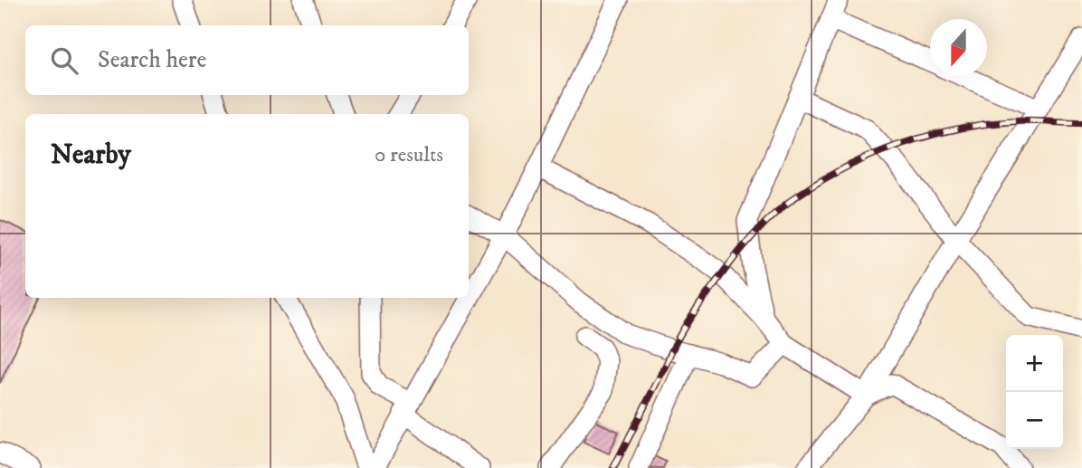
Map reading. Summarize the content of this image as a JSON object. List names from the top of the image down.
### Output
{
  "north": "bottom",
  "page": {
    "search": "Search here",
    "heading": ["Nearby", "0 results"],
    "map_buttons": ["+", "−"]
  }
}
